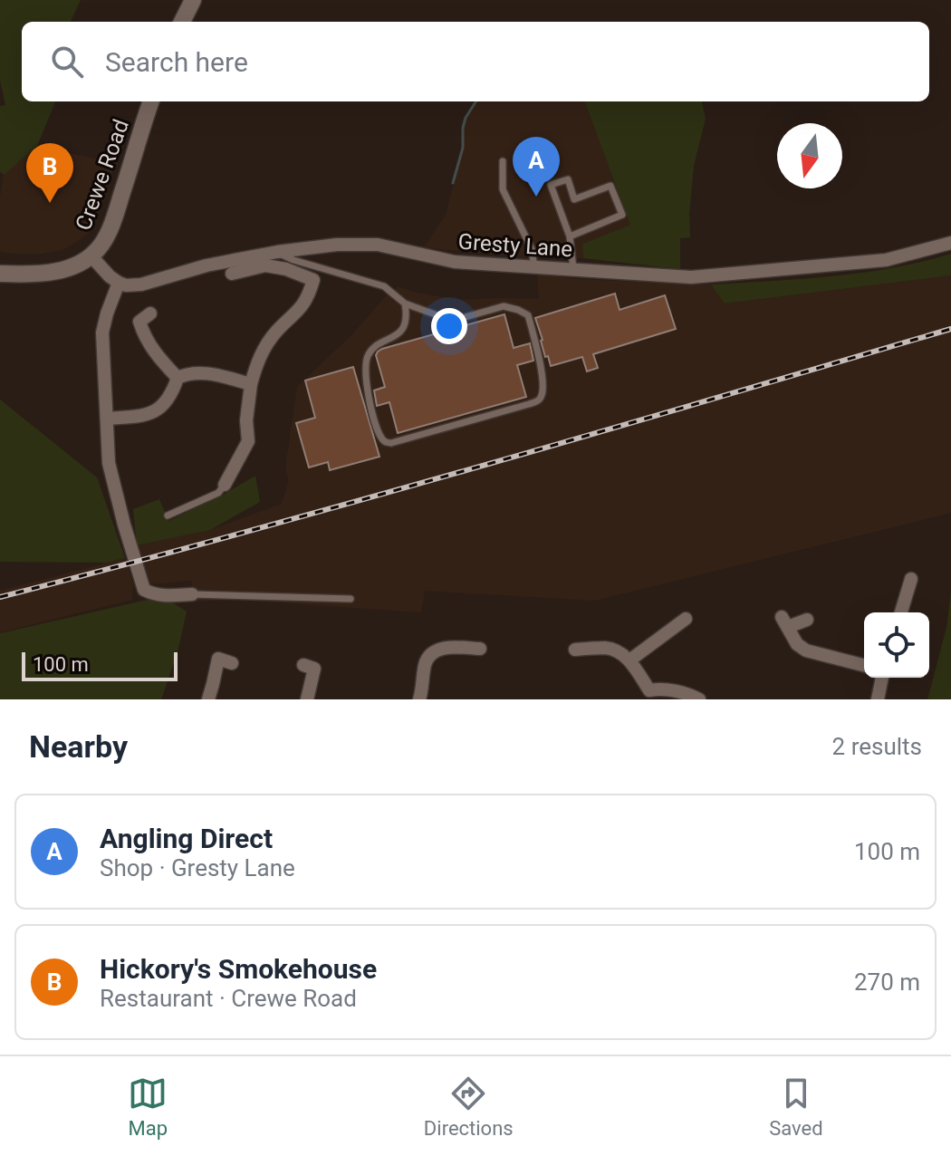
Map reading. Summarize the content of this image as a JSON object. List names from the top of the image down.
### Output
{
  "streets": {
    "street": ["Crewe Road", "Gresty Lane"]
  },
  "scale_bar": "100 m",
  "north": "bottom",
  "page": {
    "search": "Search here",
    "pins": ["A", "B"],
    "scale": "100 m",
    "heading": ["Nearby", "2 results"],
    "list": [
      {
        "mark": "A",
        "name": "Angling Direct",
        "note": "Shop · Gresty Lane",
        "value": "100 m"
      },
      {
        "mark": "B",
        "name": "Hickory's Smokehouse",
        "note": "Restaurant · Crewe Road",
        "value": "270 m"
      }
    ],
    "nav": ["Map", "Directions", "Saved"]
  }
}
